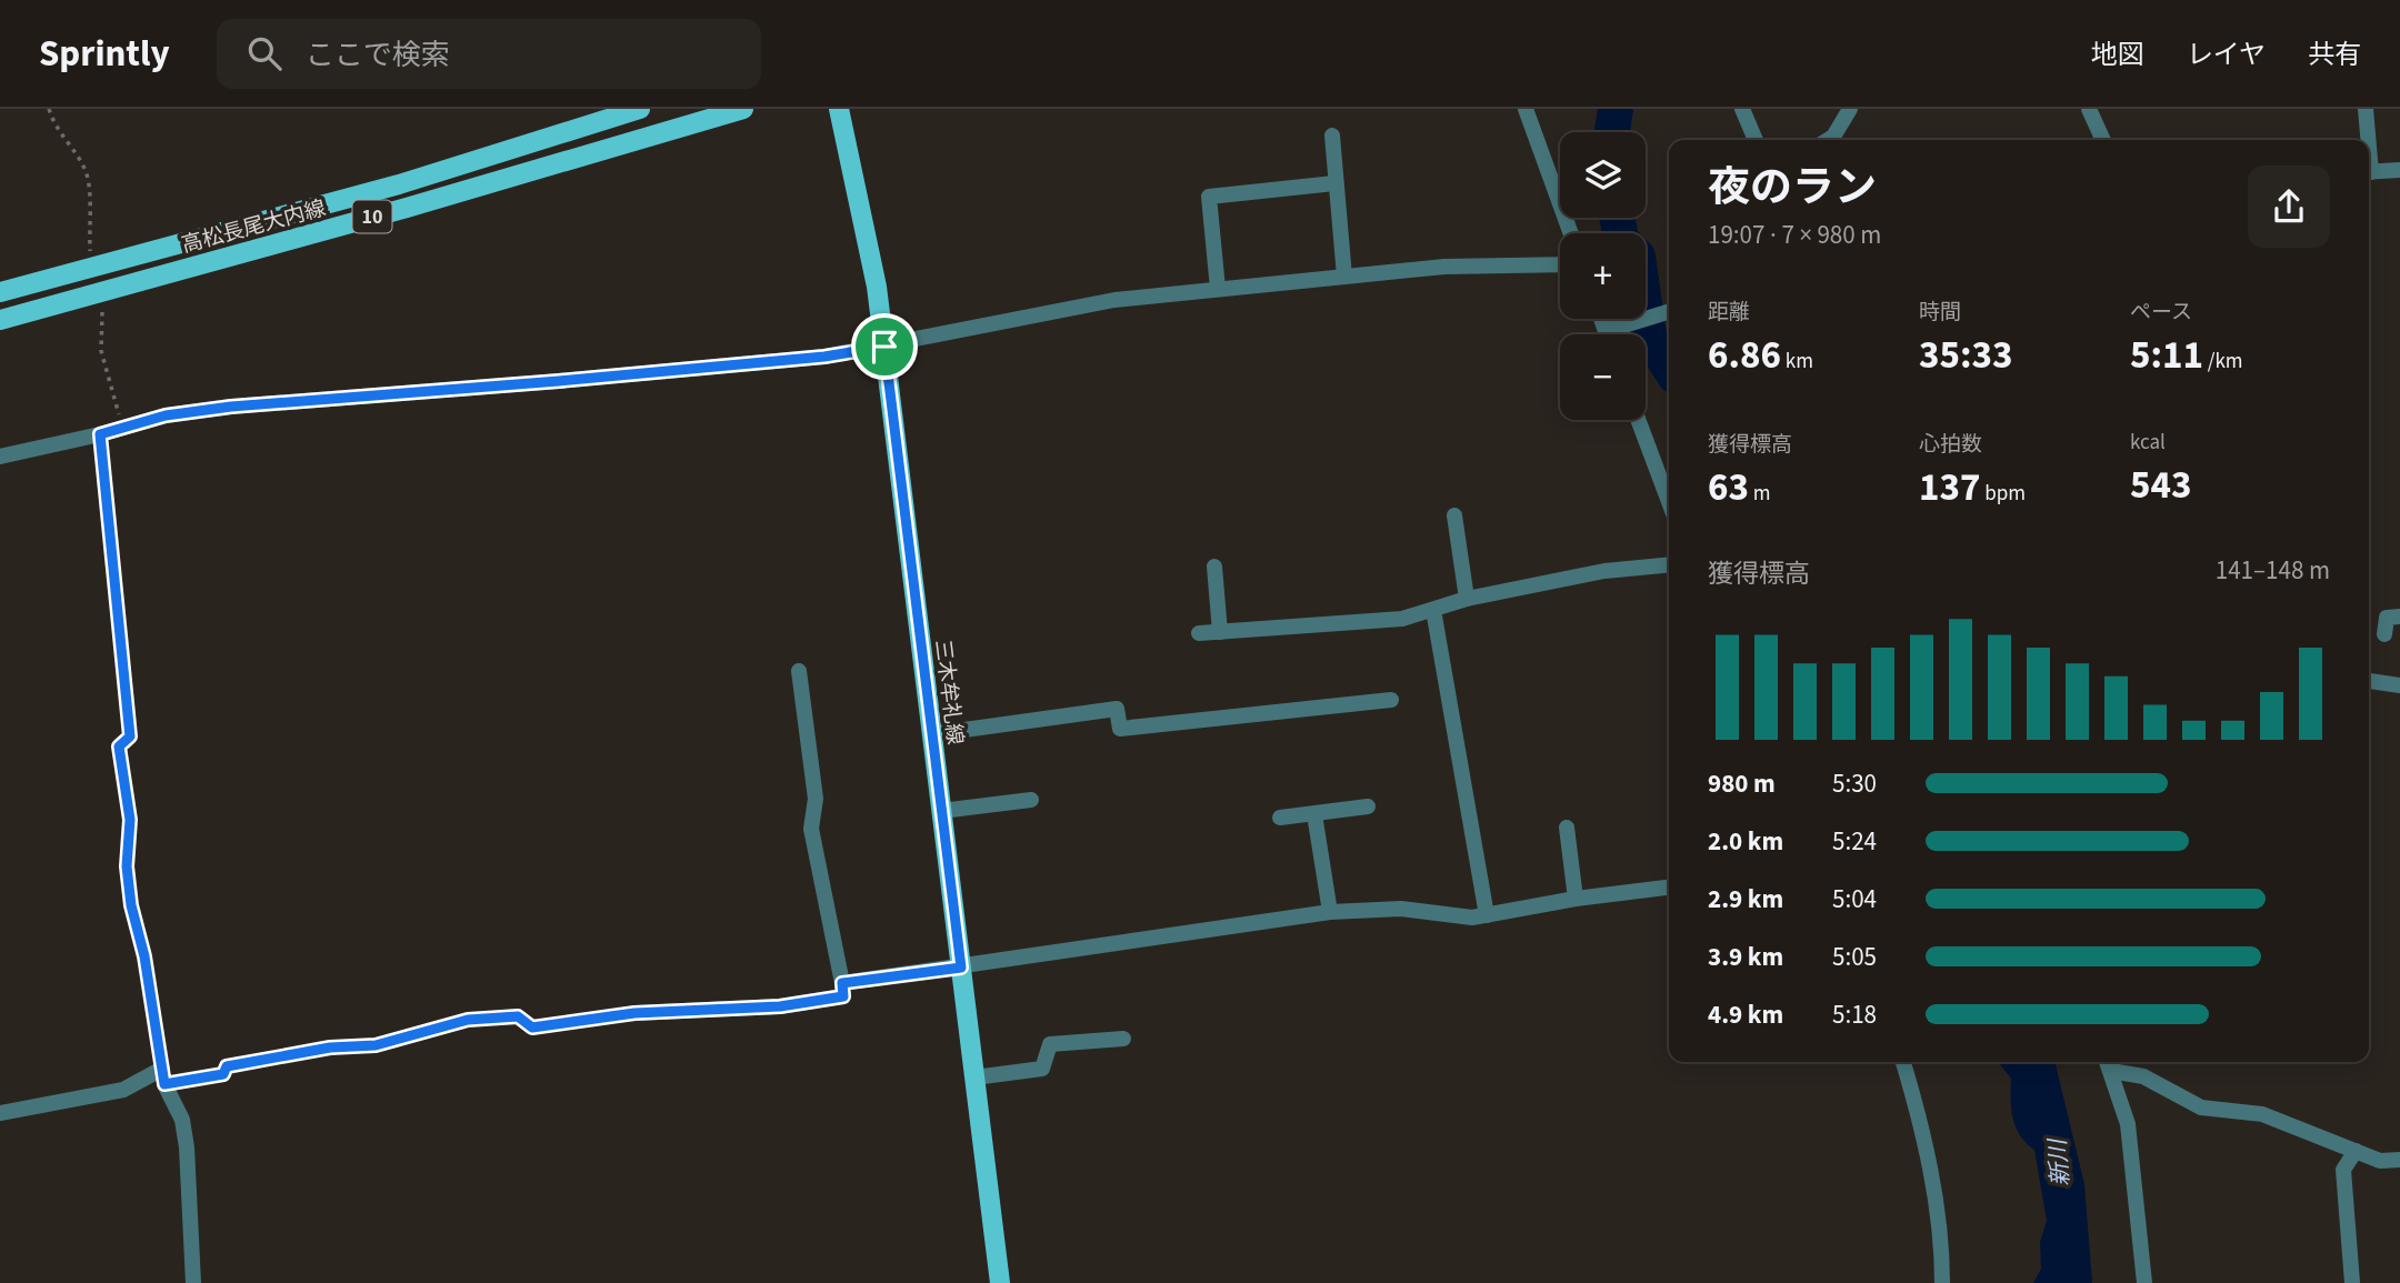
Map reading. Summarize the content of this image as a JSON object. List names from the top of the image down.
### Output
{
  "streets": {
    "main road": ["10", "高松長尾大内線", "三木牟礼線"]
  },
  "water": ["新川"],
  "page": {
    "header": "Sprintly",
    "search": "ここで検索",
    "nav": ["地図", "レイヤ", "共有"],
    "map_buttons": ["+", "−"],
    "heading": ["夜のラン", "19:07 · 7 × 980 m"],
    "stats": [
      ["距離", "6.86 km"],
      ["時間", "35:33"],
      ["ペース", "5:11 /km"],
      ["獲得標高", "63 m"],
      ["心拍数", "137 bpm"],
      ["kcal", "543"]
    ],
    "chart": ["獲得標高", "141–148 m"],
    "list": [
      {
        "name": "980 m",
        "note": "5:30"
      },
      {
        "name": "2.0 km",
        "note": "5:24"
      },
      {
        "name": "2.9 km",
        "note": "5:04"
      },
      {
        "name": "3.9 km",
        "note": "5:05"
      },
      {
        "name": "4.9 km",
        "note": "5:18"
      }
    ]
  }
}
